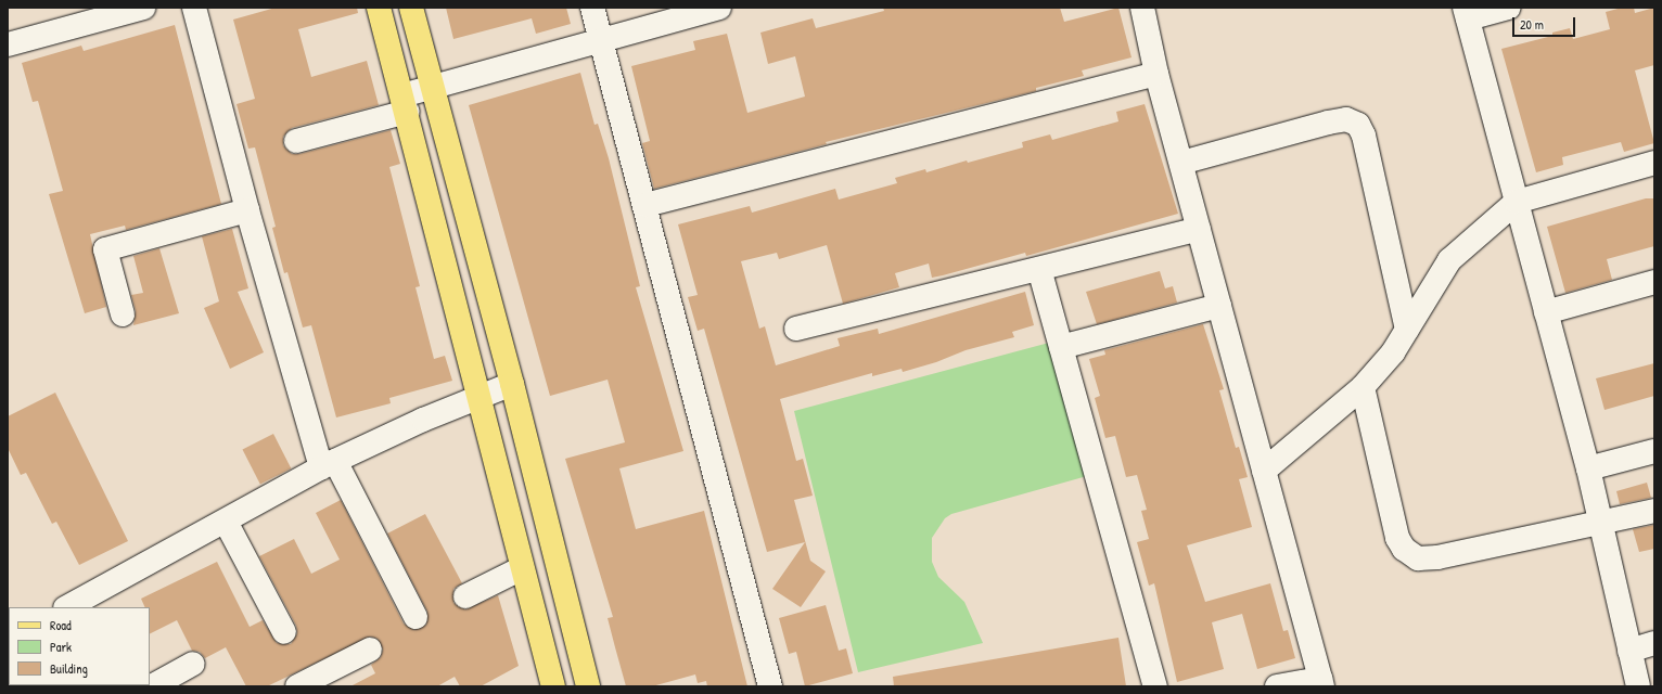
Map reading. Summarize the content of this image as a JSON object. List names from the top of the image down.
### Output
{
  "legend": ["Road", "Park", "Building"],
  "scale_bar": "20 m"
}
